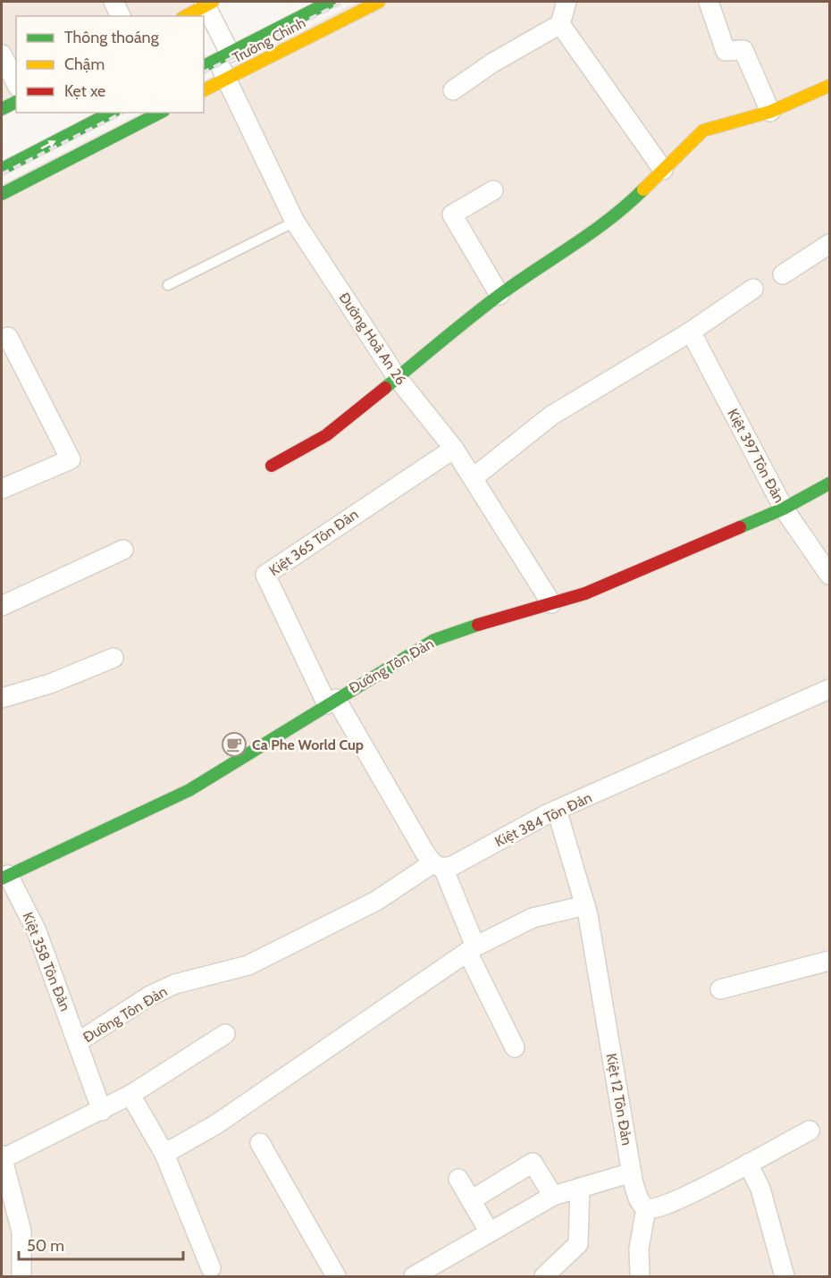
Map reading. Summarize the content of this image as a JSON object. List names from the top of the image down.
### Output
{
  "streets": {
    "main road": ["Trường Chinh", "Đường Tôn Đản"],
    "street": [
      "Đường Hoà An 26",
      "Kiệt 397 Tôn Đản",
      "Kiệt 365 Tôn Đản",
      "Kiệt 384 Tôn Đản",
      "Kiệt 358 Tôn Đản",
      "Kiệt 12 Tôn Đản"
    ]
  },
  "crossings": [
    ["Trường Chinh", "Đường Hoà An 26"],
    ["Đường Hoà An 26", "Kiệt 365 Tôn Đản"],
    ["Đường Hoà An 26", "Đường Tôn Đản"],
    ["Kiệt 397 Tôn Đản", "Đường Tôn Đản"],
    ["Kiệt 365 Tôn Đản", "Đường Tôn Đản"],
    ["Đường Tôn Đản", "Kiệt 384 Tôn Đản"],
    ["Đường Tôn Đản", "Kiệt 358 Tôn Đản"],
    ["Kiệt 384 Tôn Đản", "Kiệt 12 Tôn Đản"]
  ],
  "places": {
    "cafe": ["Ca Phe World Cup"]
  },
  "legend": ["Thông thoáng", "Chậm", "Kẹt xe"],
  "scale_bar": "50 m"
}
